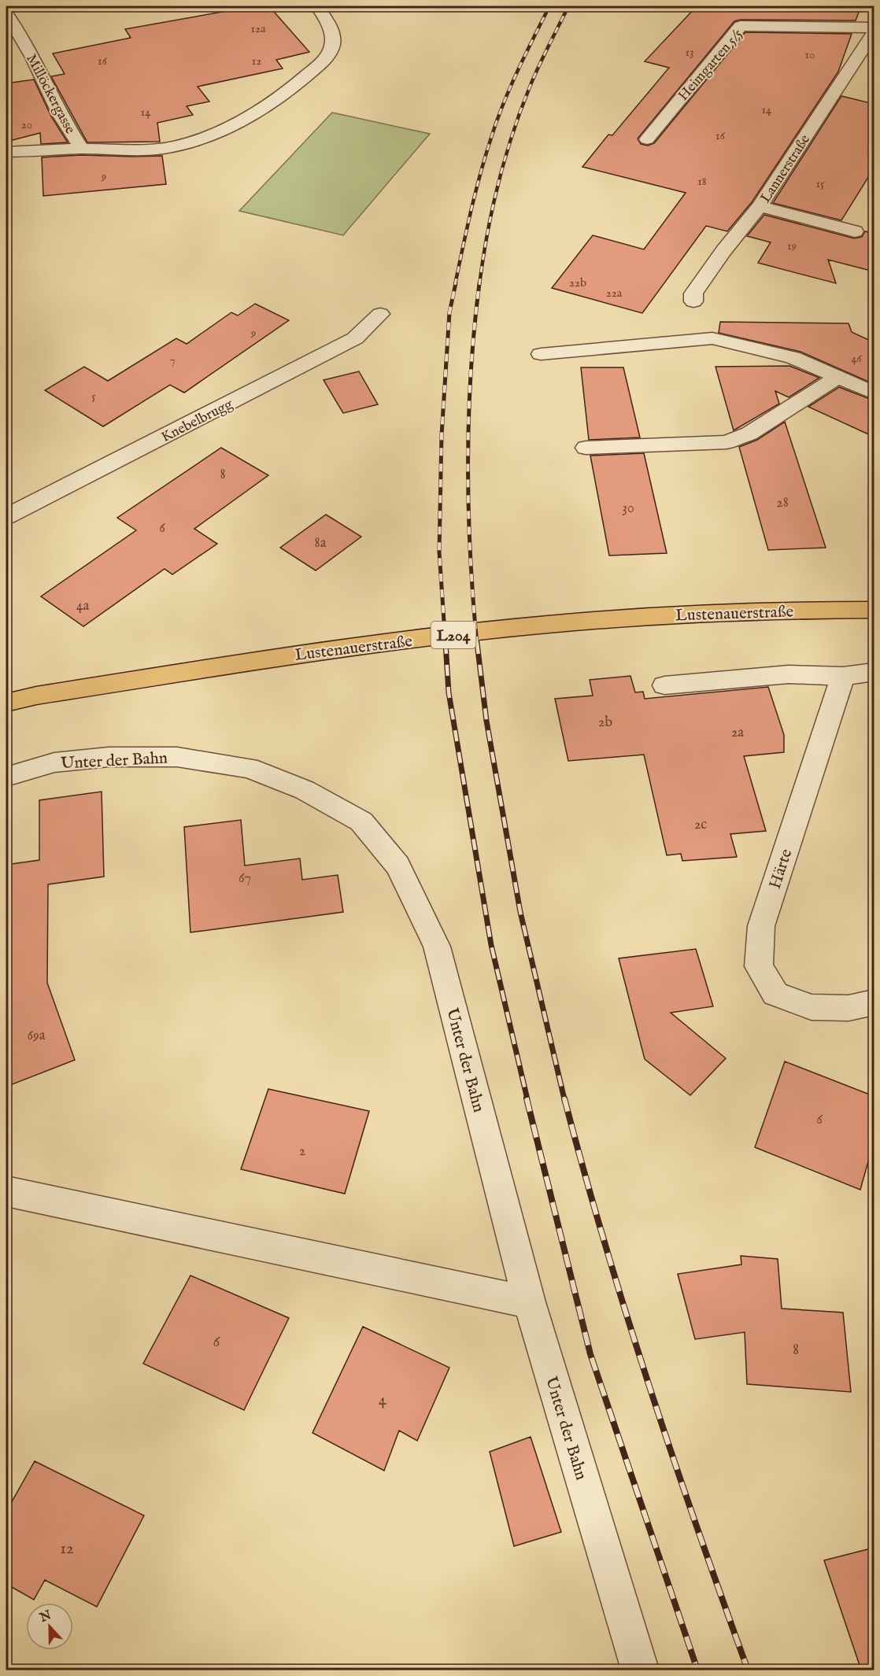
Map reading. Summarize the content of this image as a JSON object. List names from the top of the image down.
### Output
{
  "streets": {
    "main road": ["Lustenauerstraße", "L204"],
    "street": [
      "Heimgarten 5/5",
      "Millöckergasse",
      "Lannerstraße",
      "Knebelbrugg",
      "Unter der Bahn",
      "Härte"
    ]
  },
  "house_numbers": [
    "12a",
    "13",
    "10",
    "16",
    "12",
    "14",
    "14",
    "20",
    "16",
    "9",
    "18",
    "15",
    "19",
    "22b",
    "22a",
    "9",
    "46",
    "7",
    "5",
    "8",
    "28",
    "30",
    "6",
    "8a",
    "4a",
    "2b",
    "2a",
    "2c",
    "67",
    "69a",
    "6",
    "2",
    "6",
    "8",
    "4",
    "12"
  ],
  "north": "top"
}
